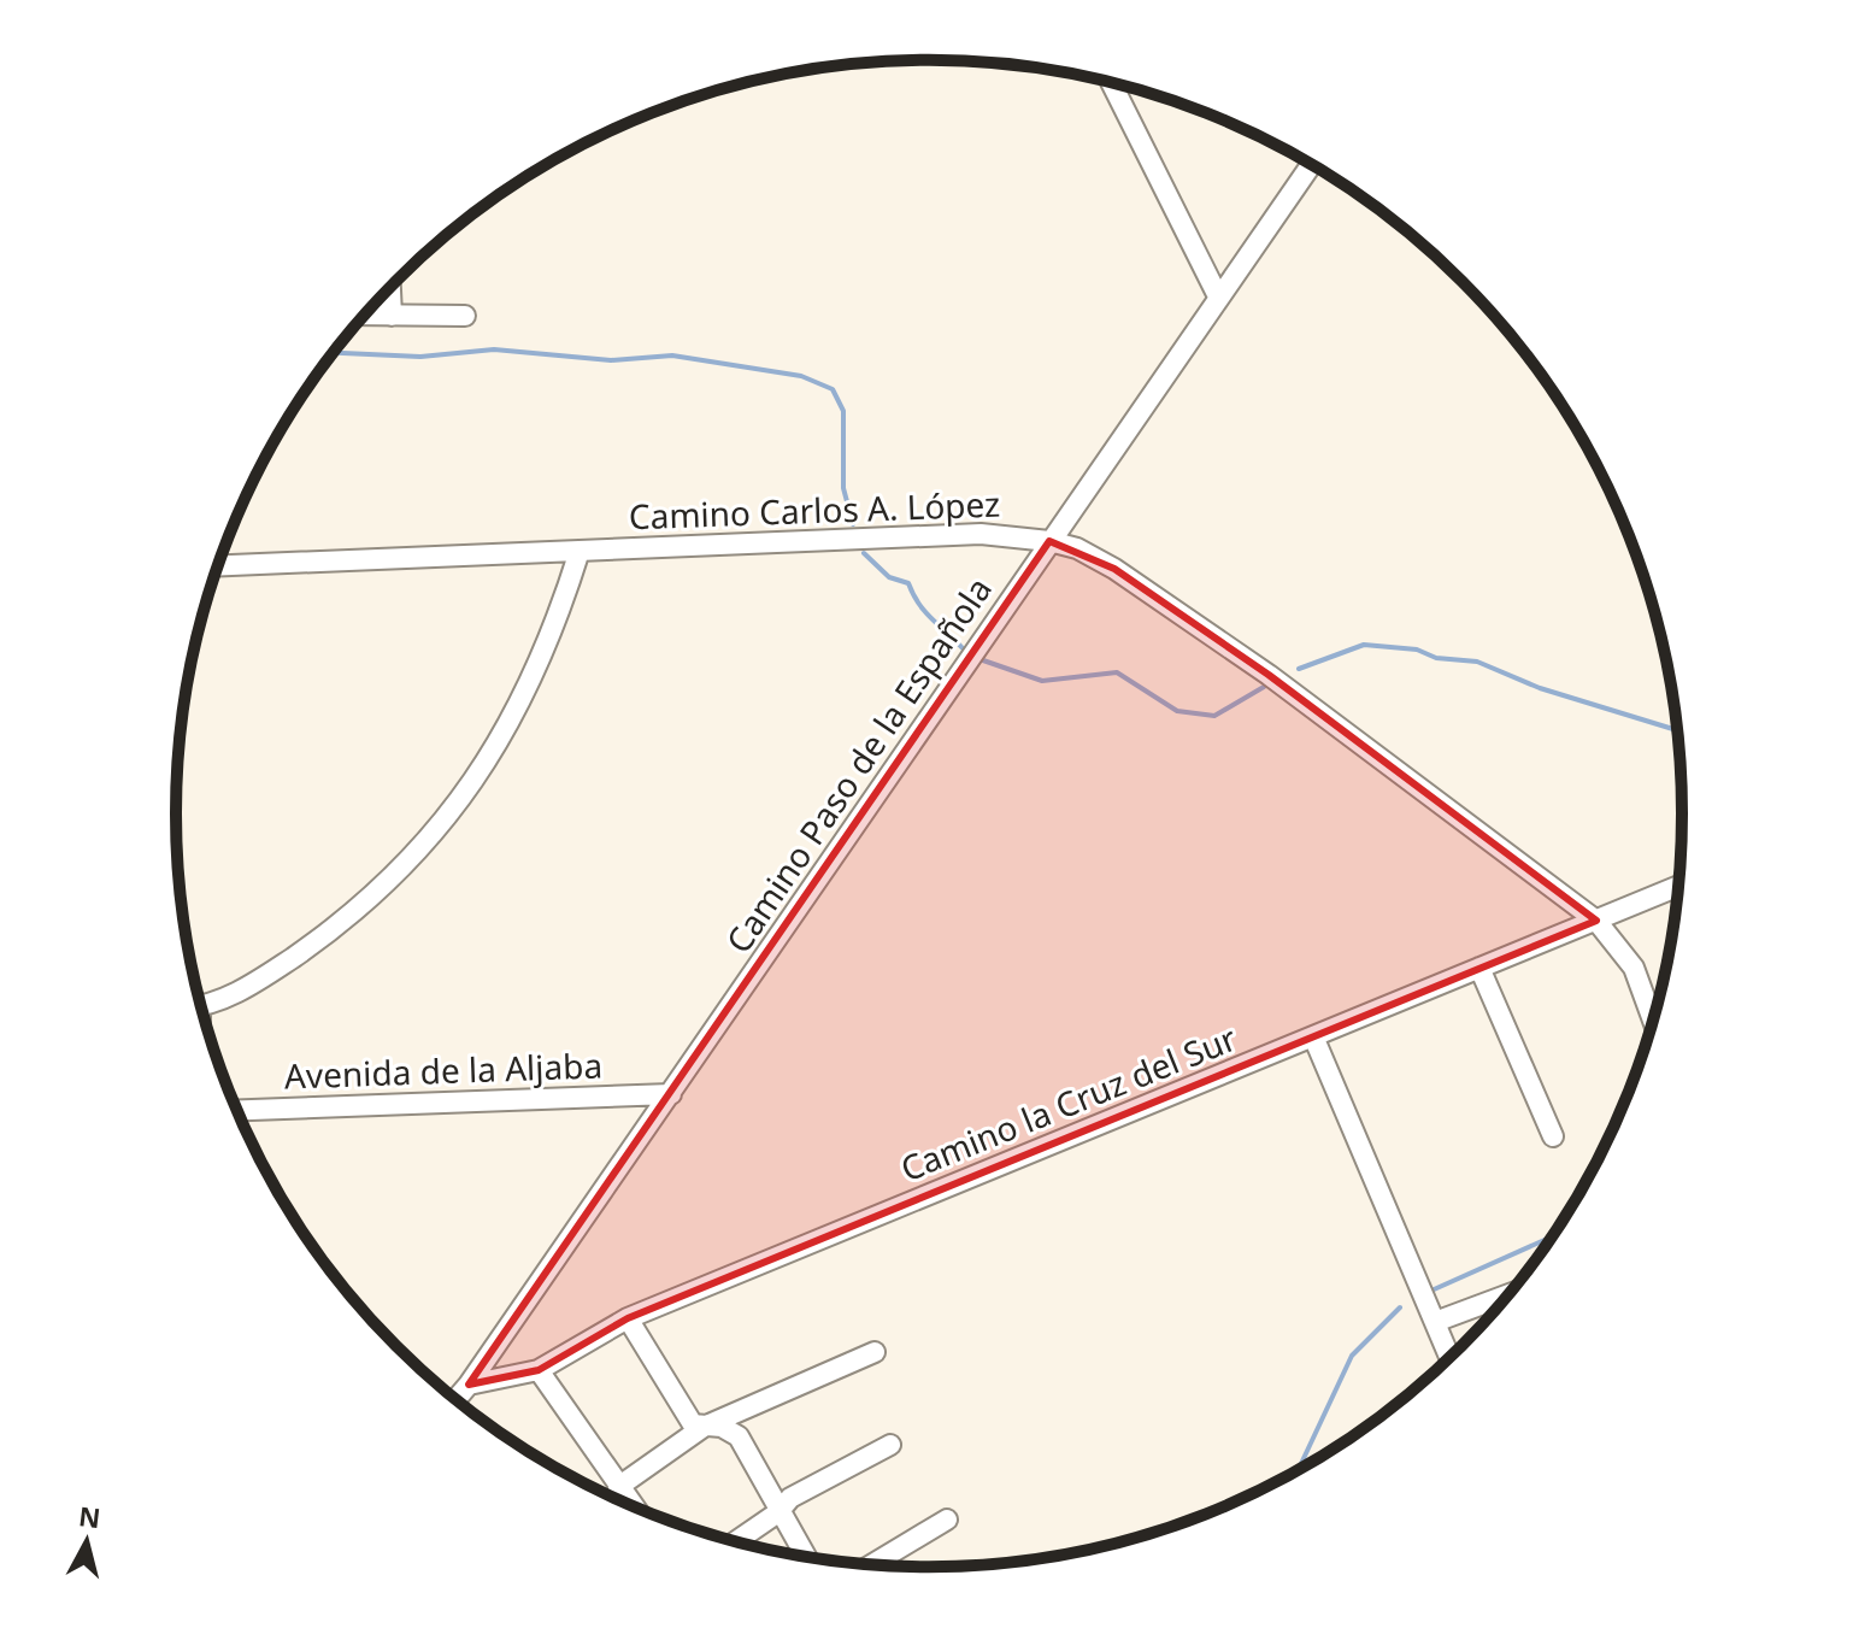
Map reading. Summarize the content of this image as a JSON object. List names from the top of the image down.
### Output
{
  "streets": {
    "street": [
      "Camino Carlos A. López",
      "Camino Paso de la Española",
      "Avenida de la Aljaba",
      "Camino la Cruz del Sur"
    ]
  },
  "crossings": [
    ["Camino Carlos A. López", "Camino Paso de la Española"],
    ["Camino Carlos A. López", "Camino la Cruz del Sur"],
    ["Camino Paso de la Española", "Avenida de la Aljaba"],
    ["Camino Paso de la Española", "Camino la Cruz del Sur"]
  ],
  "north": "top"
}
